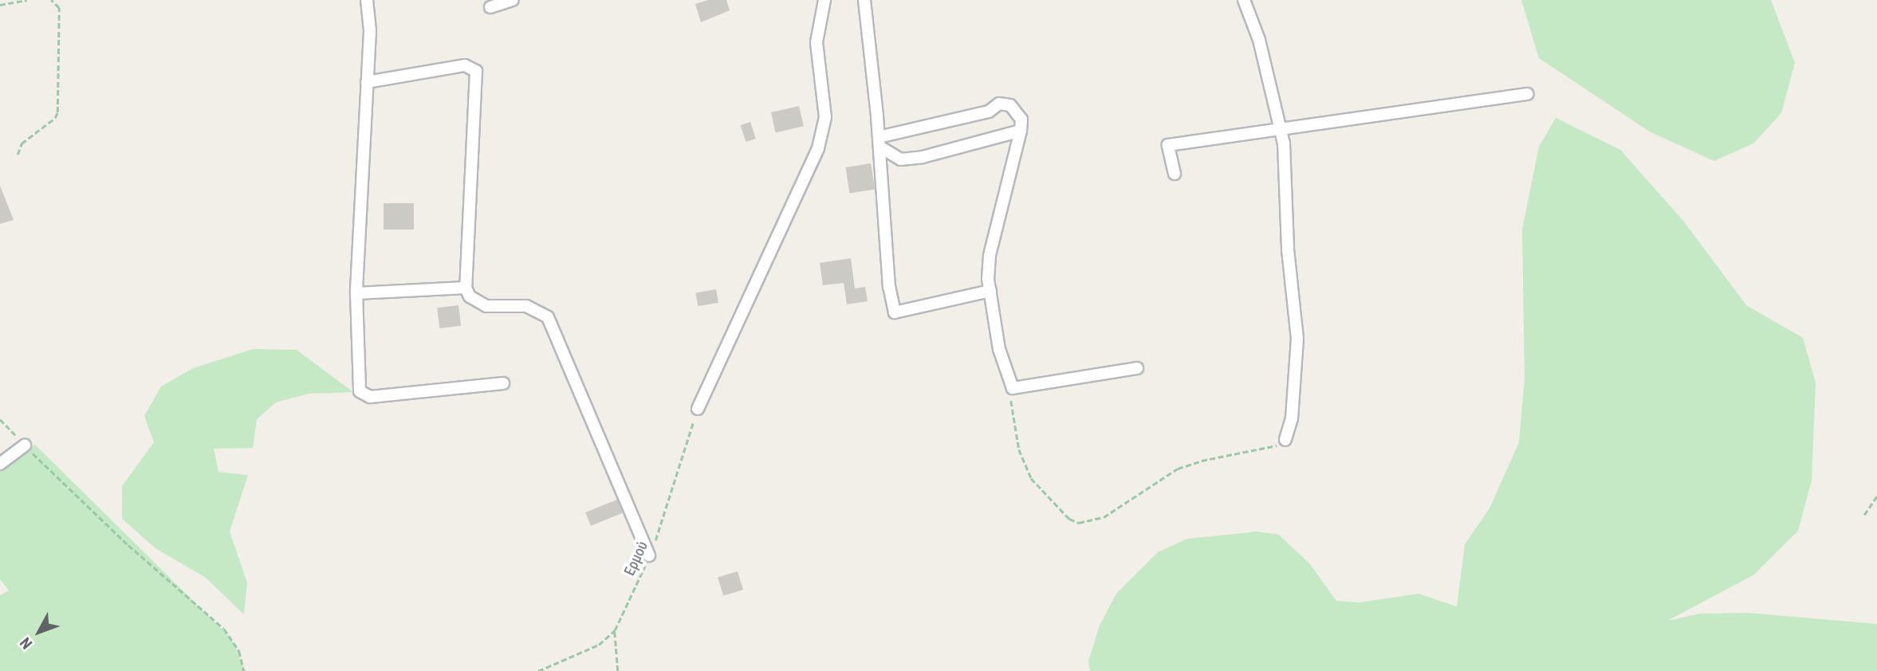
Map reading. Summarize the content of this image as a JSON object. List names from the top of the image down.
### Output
{
  "streets": {
    "path": ["Ερμού"]
  },
  "north": "bottom left"
}
